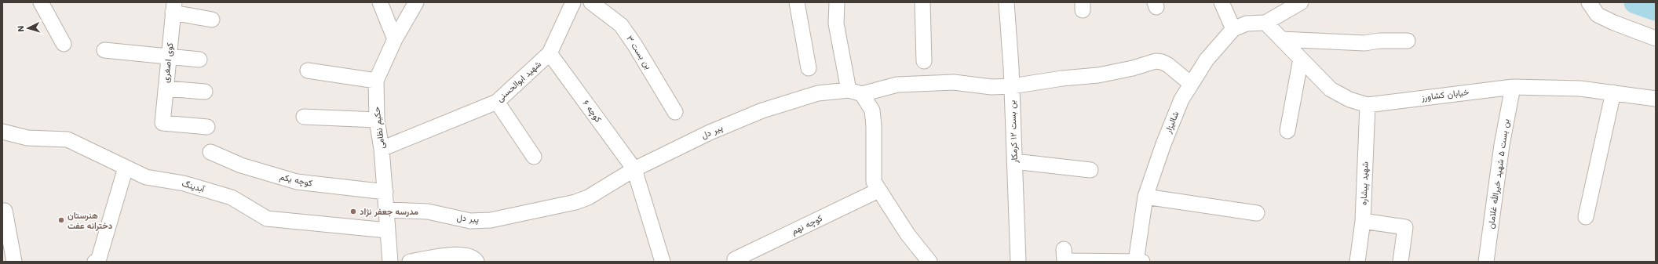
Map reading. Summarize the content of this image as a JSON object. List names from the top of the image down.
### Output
{
  "streets": {
    "street": [
      "بن بست ۳",
      "کوی اصغری",
      "شهید ابوالحسنی",
      "خیابان کشاورز",
      "کوچه ۶",
      "شالیزار",
      "حکیم نظامی",
      "پیر دل",
      "بن بست ۱۲ کرمکار",
      "بن بست ۵ شهید خیرالله غلامان",
      "کوچه یکم",
      "شهید پیشاره",
      "آبدینگ",
      "کوچه نهم"
    ]
  },
  "crossings": [
    ["شهید ابوالحسنی", "کوچه ۶"],
    ["شهید ابوالحسنی", "حکیم نظامی"],
    ["خیابان کشاورز", "شالیزار"],
    ["خیابان کشاورز", "بن بست ۵ شهید خیرالله غلامان"],
    ["خیابان کشاورز", "شهید پیشاره"],
    ["کوچه ۶", "پیر دل"],
    ["شالیزار", "پیر دل"],
    ["حکیم نظامی", "پیر دل"],
    ["حکیم نظامی", "کوچه یکم"],
    ["حکیم نظامی", "آبدینگ"],
    ["پیر دل", "بن بست ۱۲ کرمکار"]
  ],
  "places": ["مدرسه جعفر نژاد", "هنرستان دخترانه عفت"],
  "north": "left"
}
